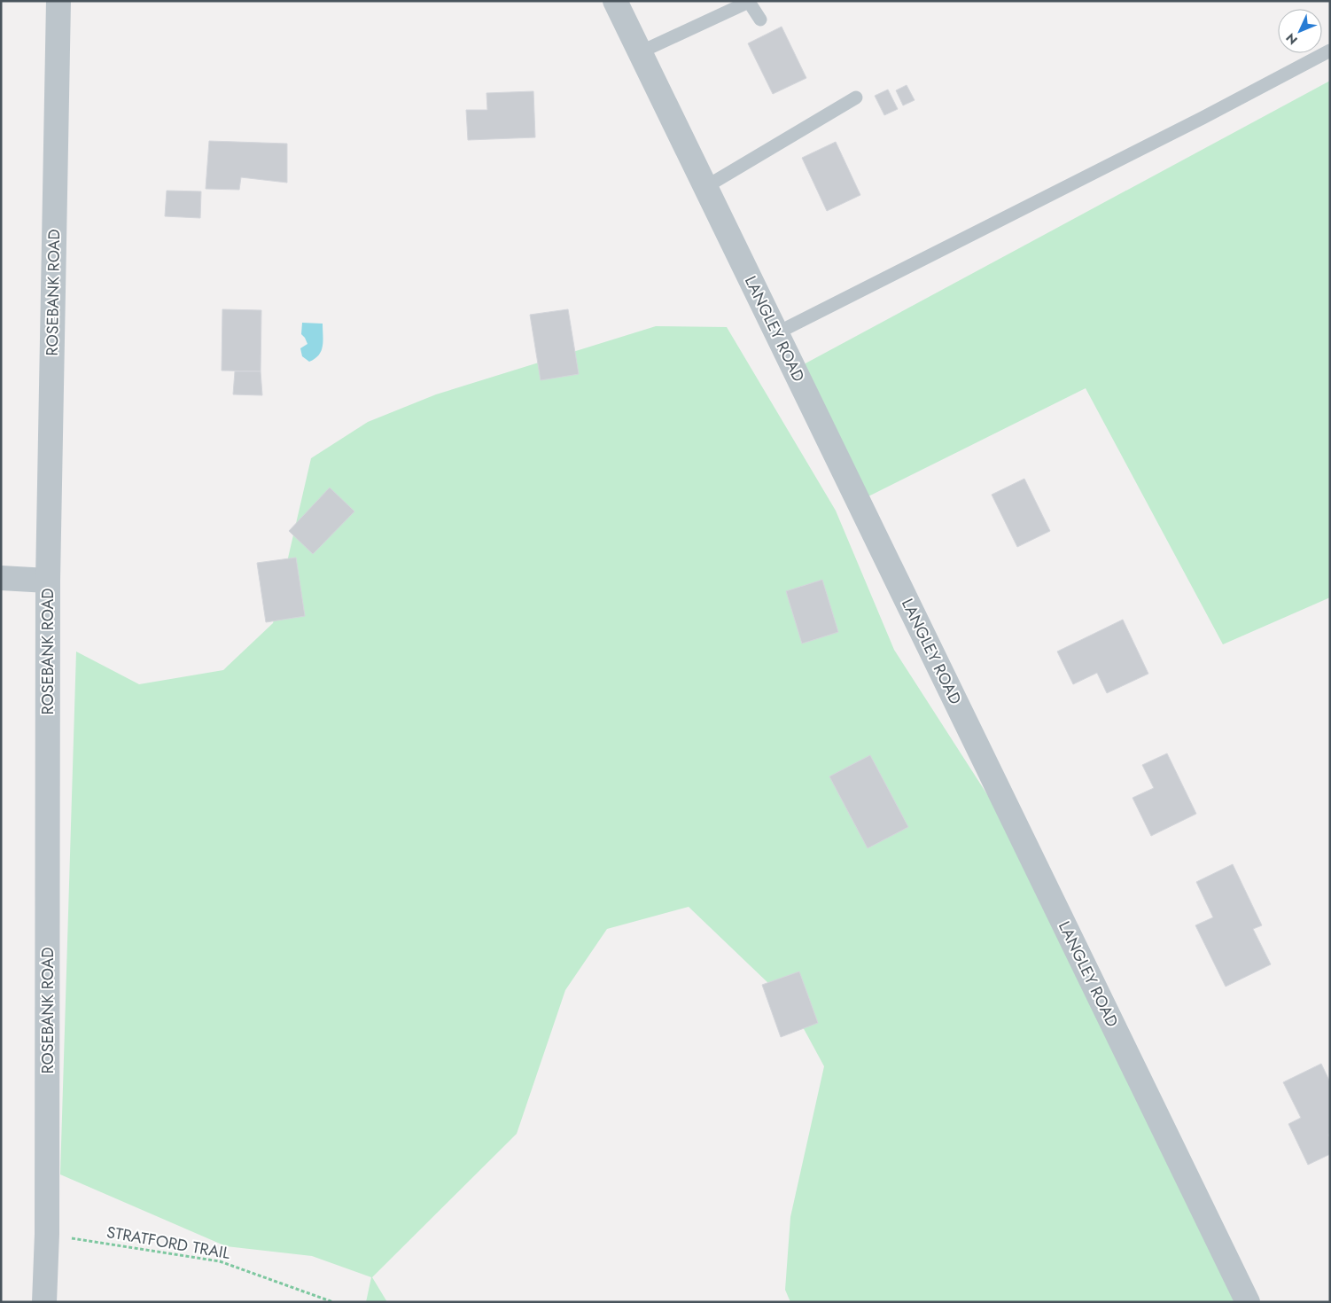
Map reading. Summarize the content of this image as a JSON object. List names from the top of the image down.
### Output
{
  "streets": {
    "street": ["ROSEBANK ROAD", "LANGLEY ROAD"],
    "path": ["STRATFORD TRAIL"]
  },
  "crossings": [
    ["ROSEBANK ROAD", "STRATFORD TRAIL"]
  ],
  "north": "bottom left"
}
